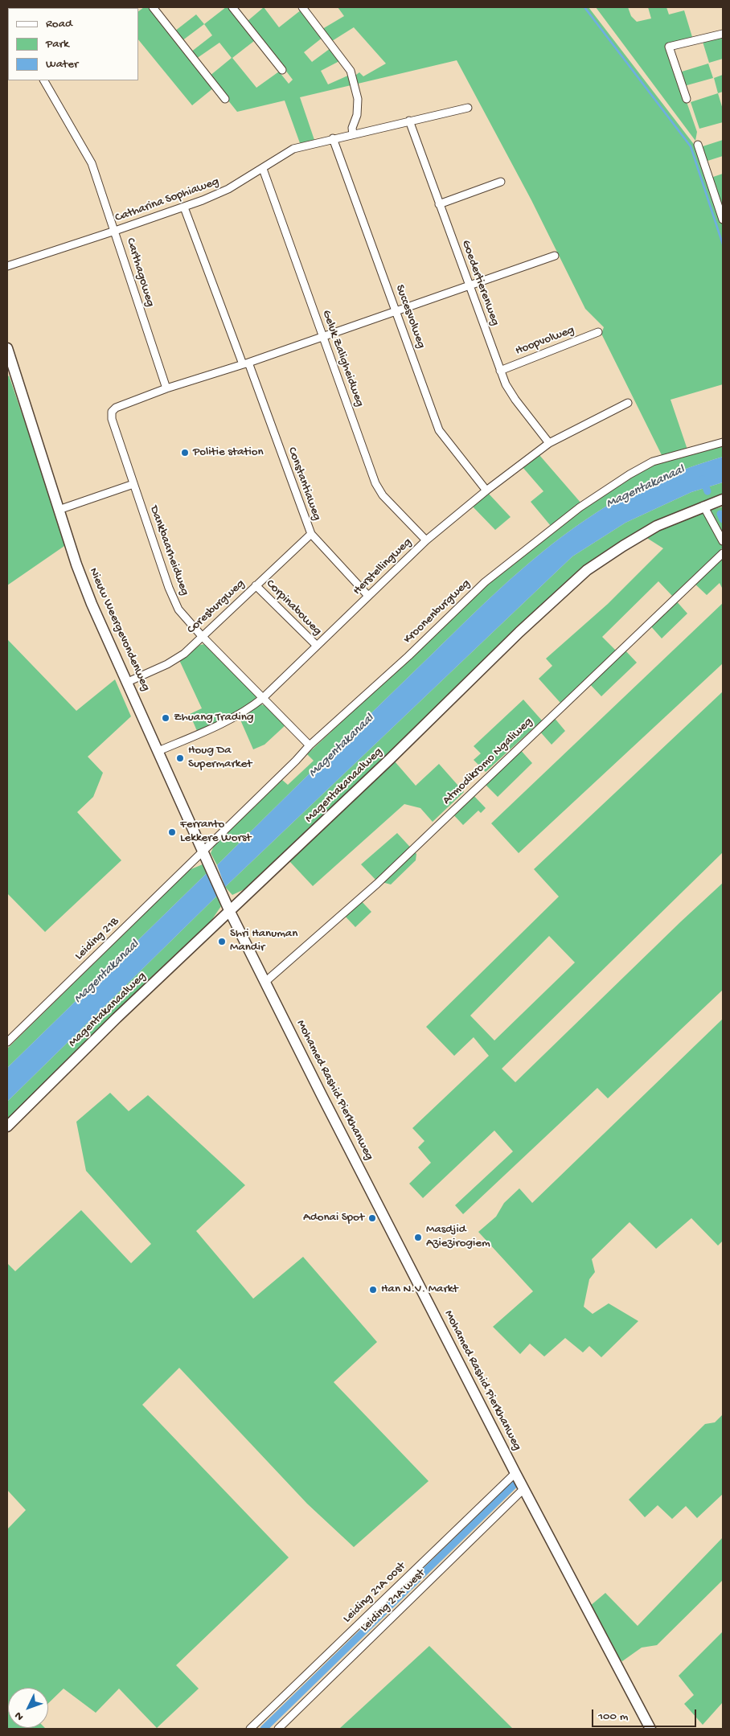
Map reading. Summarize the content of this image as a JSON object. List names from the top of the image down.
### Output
{
  "streets": {
    "street": [
      "Catharina Sophiaweg",
      "Carthagoweg",
      "Goedertierenweg",
      "Succesvolweg",
      "Hoopvolweg",
      "Geluk Zaligheidweg",
      "Constantiaweg",
      "Dankbaarheidweg",
      "Herstellingweg",
      "Coresburgweg",
      "Corpinaboweg",
      "Kroonenburgweg",
      "Nieuw Weergevondenweg",
      "Atmodikromo Ngaliweg",
      "Magentakanaalweg",
      "Leiding 21B",
      "Mohamed Rashid Pierkhanweg",
      "Leiding 21A oost",
      "Leiding 21A west"
    ]
  },
  "crossings": [
    ["Catharina Sophiaweg", "Carthagoweg"],
    ["Catharina Sophiaweg", "Goedertierenweg"],
    ["Catharina Sophiaweg", "Succesvolweg"],
    ["Catharina Sophiaweg", "Geluk Zaligheidweg"],
    ["Catharina Sophiaweg", "Constantiaweg"],
    ["Carthagoweg", "Dankbaarheidweg"],
    ["Goedertierenweg", "Hoopvolweg"],
    ["Goedertierenweg", "Herstellingweg"],
    ["Succesvolweg", "Herstellingweg"],
    ["Geluk Zaligheidweg", "Herstellingweg"],
    ["Constantiaweg", "Herstellingweg"],
    ["Constantiaweg", "Coresburgweg"],
    ["Dankbaarheidweg", "Herstellingweg"],
    ["Dankbaarheidweg", "Coresburgweg"],
    ["Dankbaarheidweg", "Kroonenburgweg"],
    ["Herstellingweg", "Corpinaboweg"],
    ["Herstellingweg", "Nieuw Weergevondenweg"],
    ["Coresburgweg", "Corpinaboweg"],
    ["Coresburgweg", "Nieuw Weergevondenweg"],
    ["Kroonenburgweg", "Nieuw Weergevondenweg"],
    ["Kroonenburgweg", "Leiding 21B"],
    ["Nieuw Weergevondenweg", "Magentakanaalweg"],
    ["Nieuw Weergevondenweg", "Leiding 21B"],
    ["Nieuw Weergevondenweg", "Mohamed Rashid Pierkhanweg"],
    ["Atmodikromo Ngaliweg", "Mohamed Rashid Pierkhanweg"],
    ["Magentakanaalweg", "Mohamed Rashid Pierkhanweg"],
    ["Mohamed Rashid Pierkhanweg", "Leiding 21A oost"],
    ["Mohamed Rashid Pierkhanweg", "Leiding 21A west"]
  ],
  "water": ["Magentakanaal"],
  "places": [
    "Politie station",
    "Zhuang Trading",
    "Houg Da Supermarket",
    "Ferranto Lekkere Worst",
    "Shri Hanuman Mandir",
    "Adonai Spot",
    "Masdjid Aziezirogiem",
    "Han N.V. Markt"
  ],
  "legend": ["Road", "Park", "Water"],
  "scale_bar": "100 m",
  "north": "bottom left"
}
